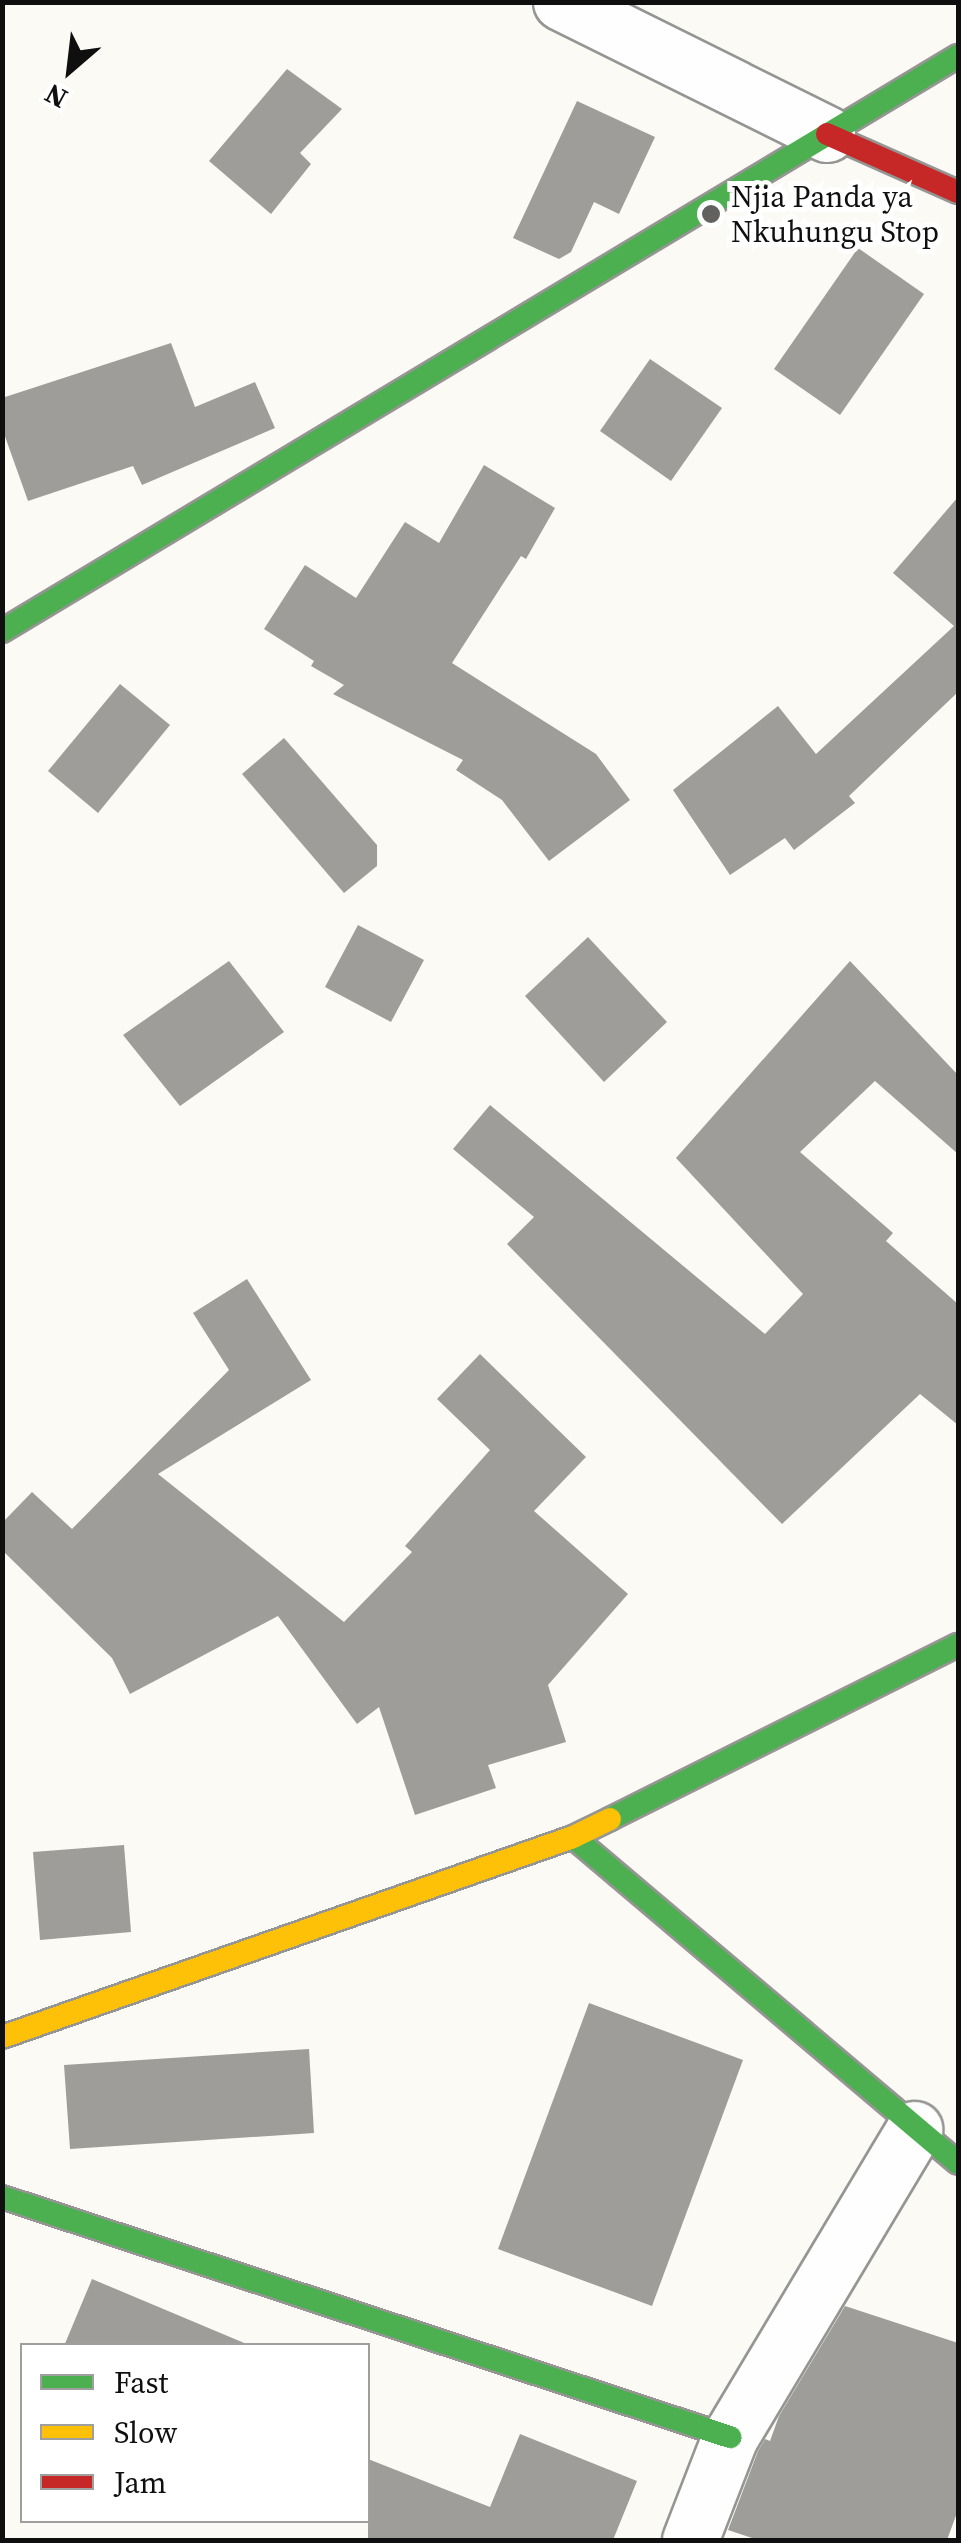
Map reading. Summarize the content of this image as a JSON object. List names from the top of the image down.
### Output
{
  "places": ["Njia Panda ya Nkuhungu Stop"],
  "legend": ["Fast", "Slow", "Jam"],
  "north": "bottom left"
}
